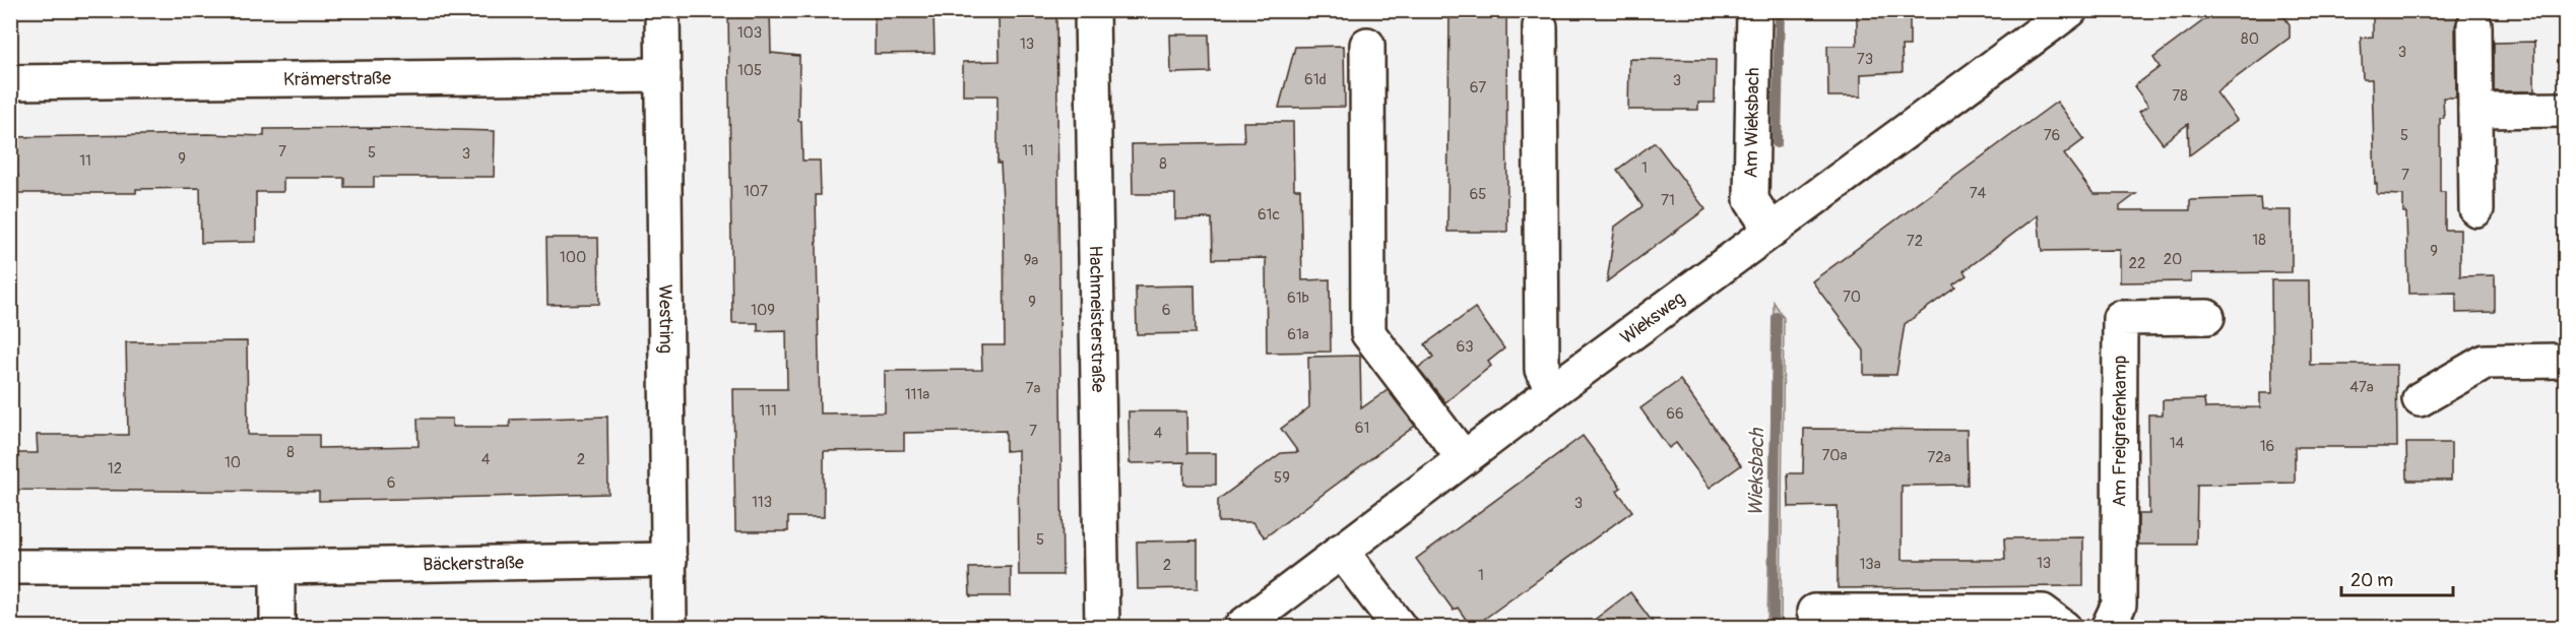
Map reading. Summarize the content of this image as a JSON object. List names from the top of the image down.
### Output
{
  "streets": {
    "street": [
      "Krämerstraße",
      "Am Wieksbach",
      "Wieksweg",
      "Westring",
      "Hachmeisterstraße",
      "Am Freigrafenkamp",
      "Bäckerstraße"
    ]
  },
  "crossings": [
    ["Krämerstraße", "Westring"],
    ["Am Wieksbach", "Wieksweg"],
    ["Westring", "Bäckerstraße"]
  ],
  "water": ["Wieksbach"],
  "house_numbers": [
    "103",
    "80",
    "13",
    "3",
    "73",
    "105",
    "61d",
    "3",
    "67",
    "78",
    "76",
    "5",
    "11",
    "7",
    "5",
    "3",
    "9",
    "11",
    "8",
    "1",
    "7",
    "107",
    "74",
    "65",
    "71",
    "61c",
    "18",
    "72",
    "9",
    "100",
    "20",
    "9a",
    "22",
    "70",
    "61b",
    "9",
    "109",
    "6",
    "61a",
    "63",
    "47a",
    "7a",
    "111a",
    "111",
    "66",
    "61",
    "7",
    "4",
    "14",
    "16",
    "8",
    "70a",
    "72a",
    "4",
    "2",
    "10",
    "12",
    "59",
    "6",
    "113",
    "3",
    "5",
    "13",
    "13a",
    "2",
    "1"
  ],
  "scale_bar": "20 m"
}
